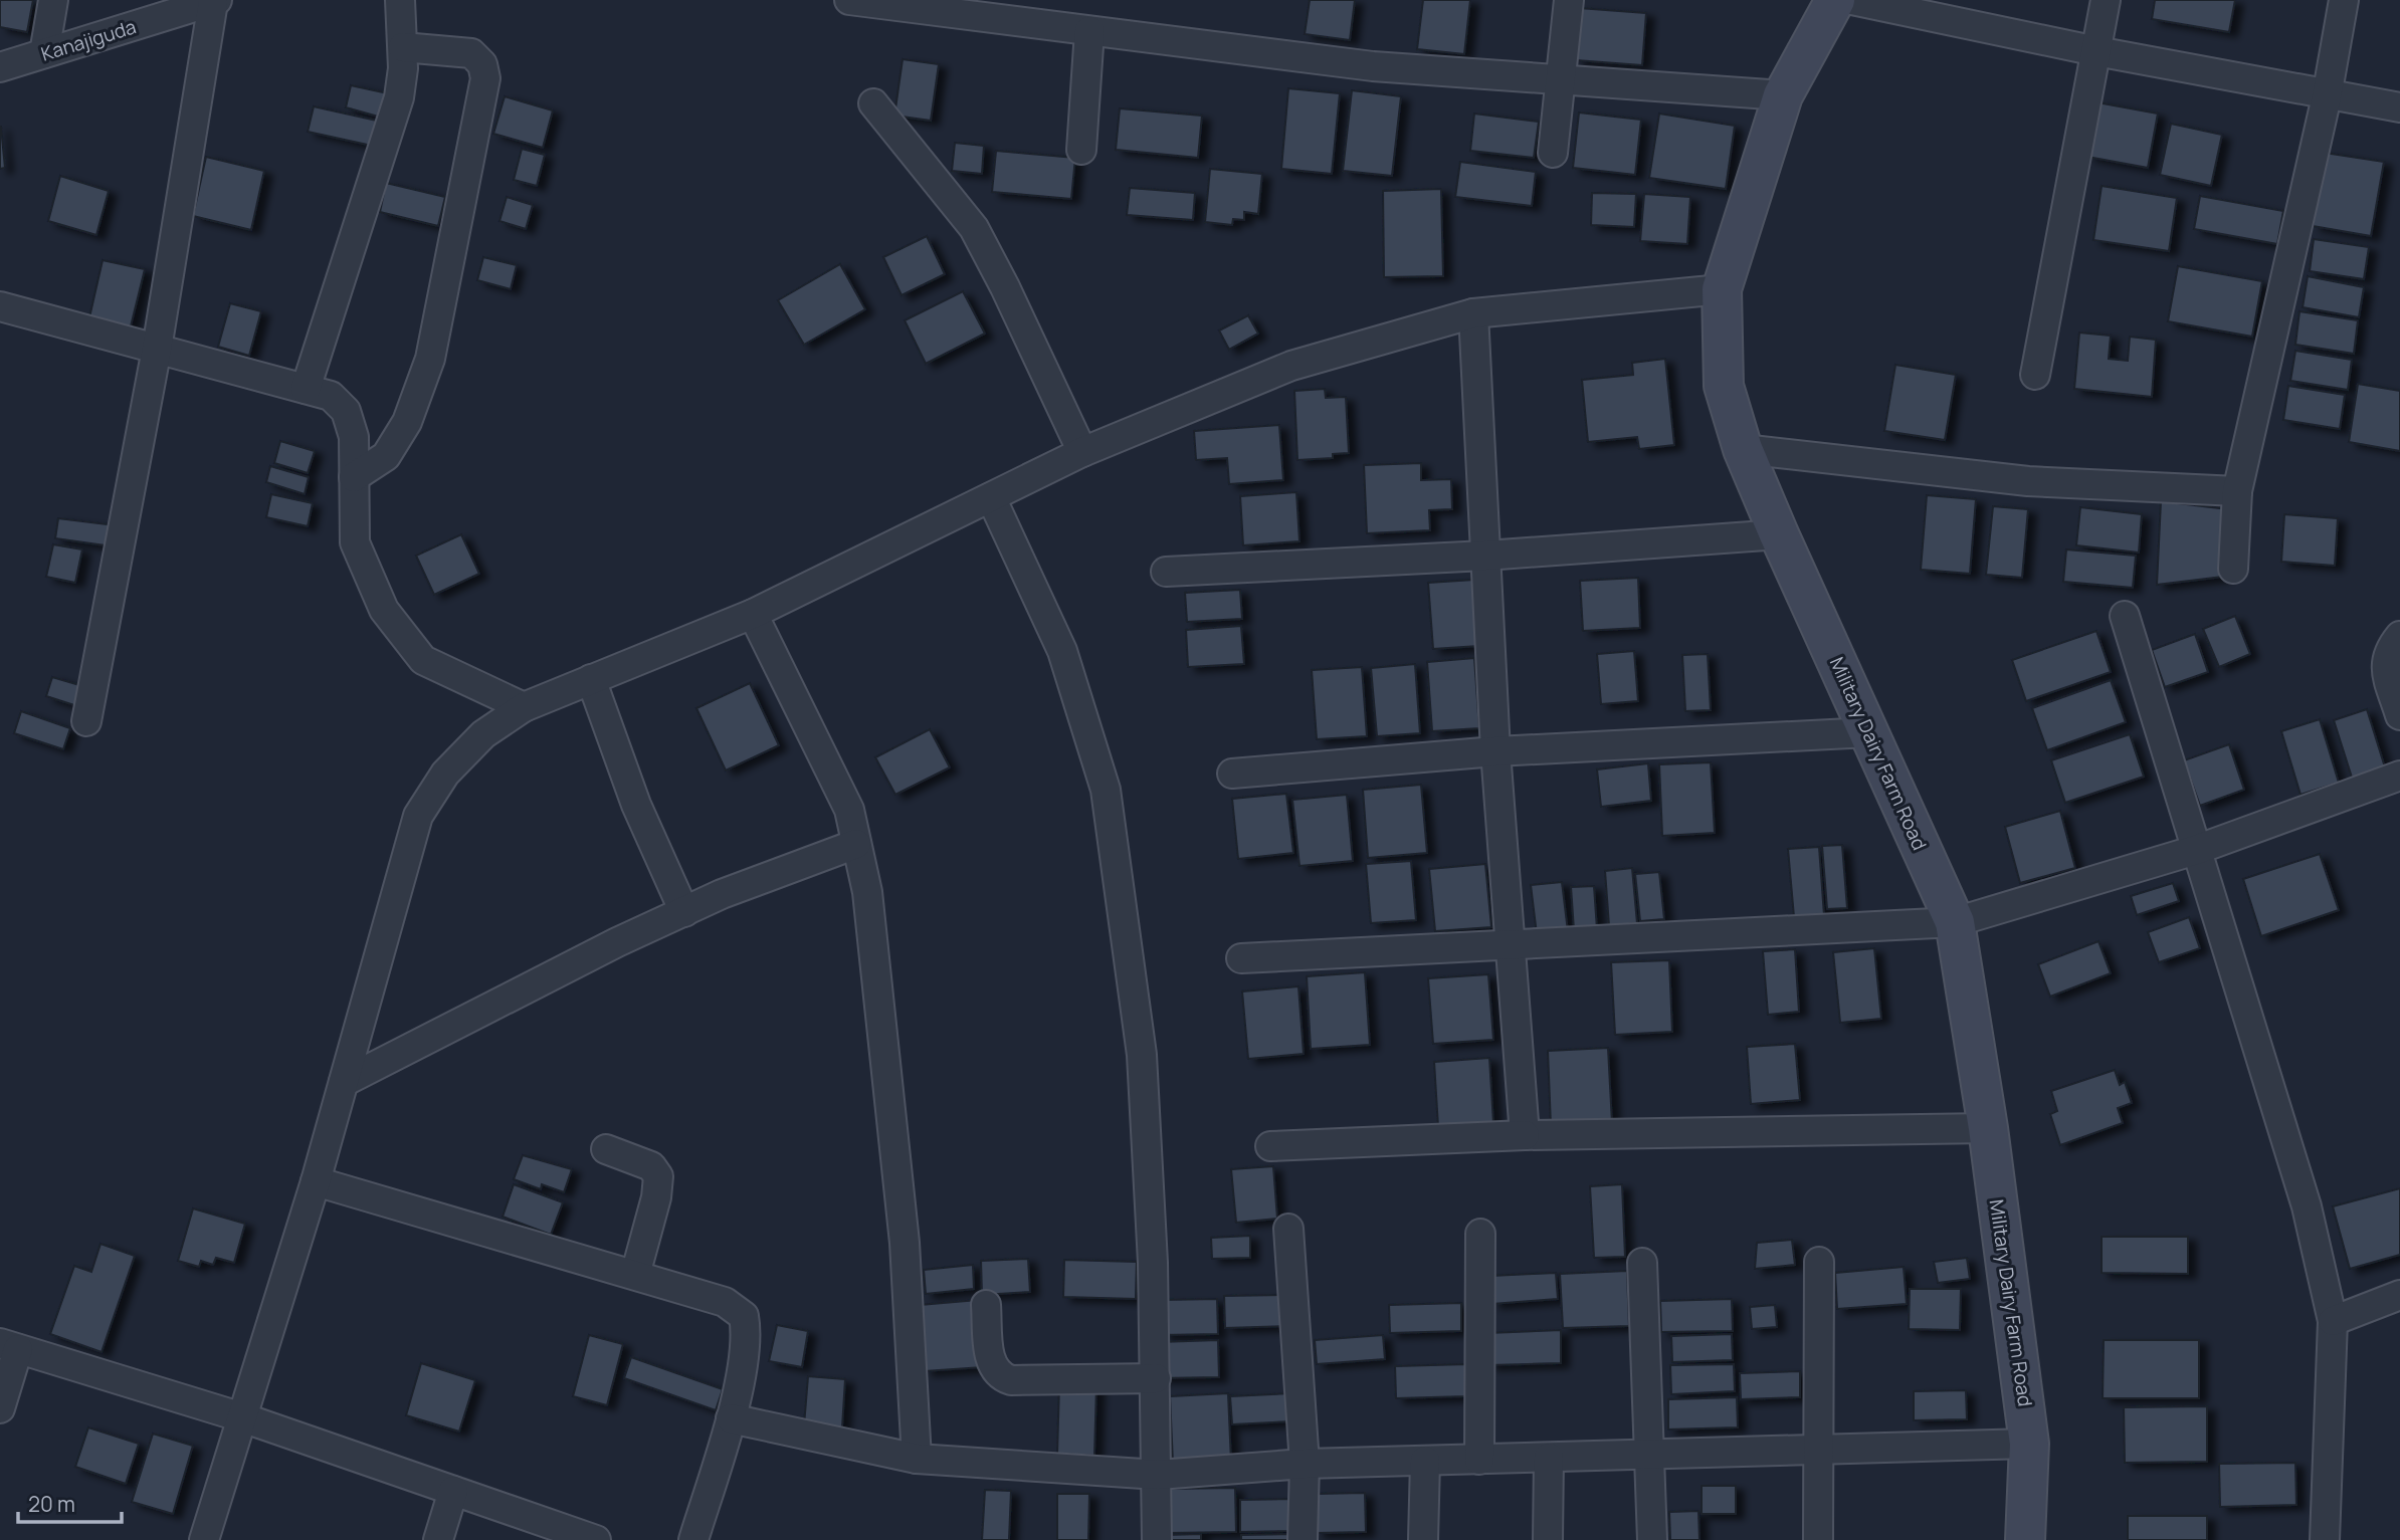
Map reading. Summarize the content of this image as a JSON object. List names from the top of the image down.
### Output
{
  "streets": {
    "main road": ["Military Dairy Farm Road"],
    "street": ["Kanajiguda"]
  },
  "scale_bar": "20 m"
}
